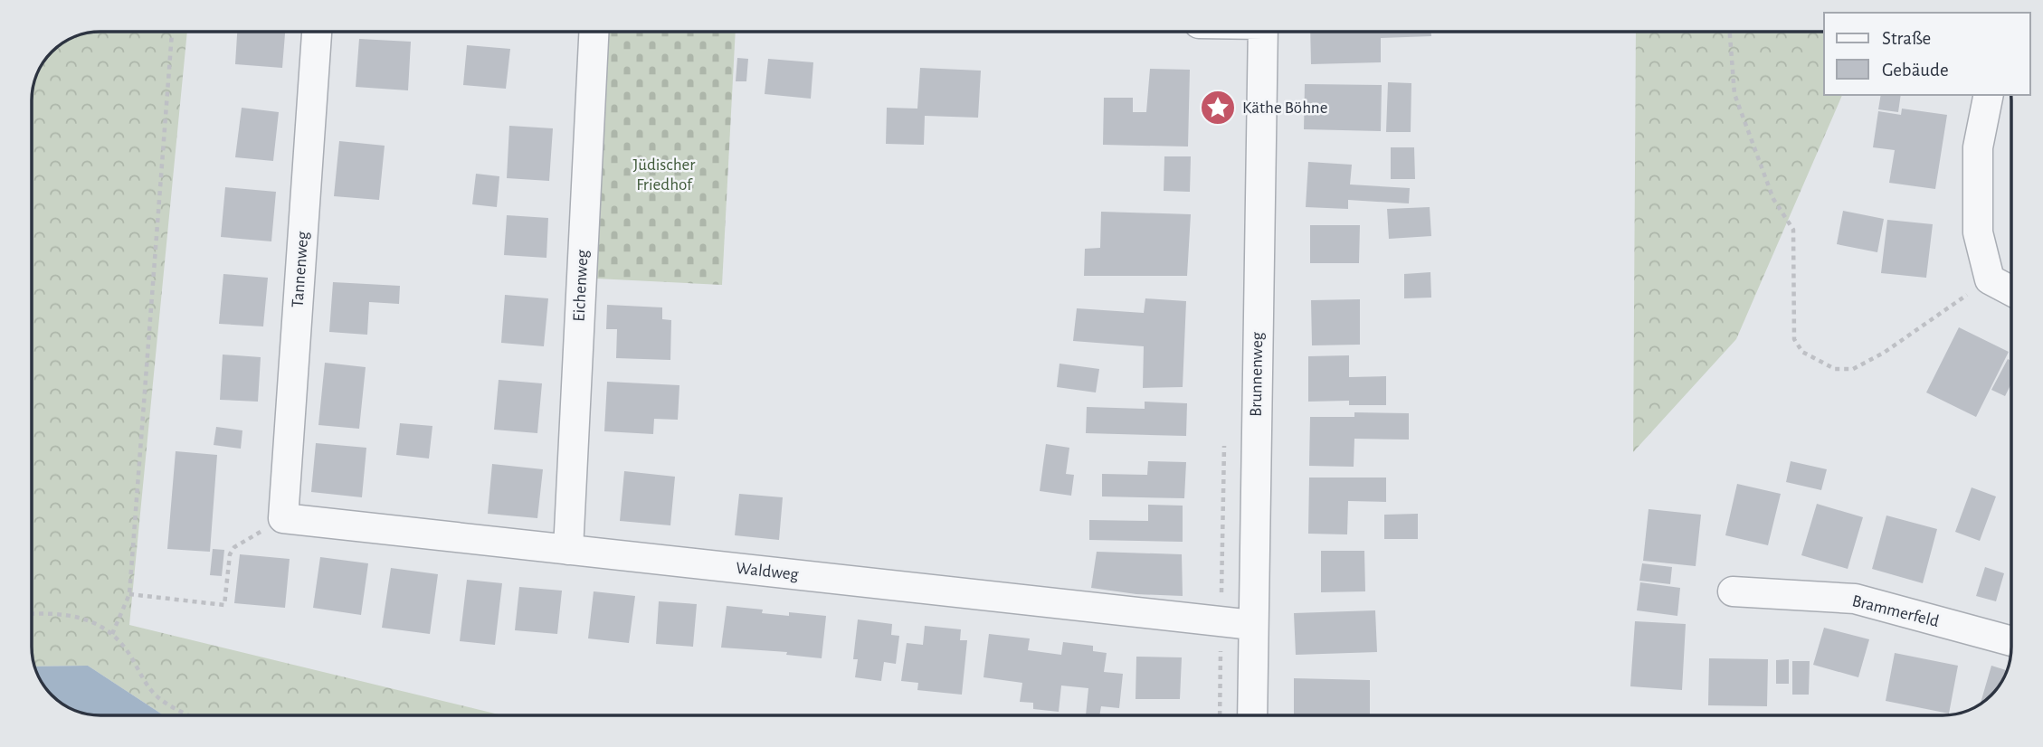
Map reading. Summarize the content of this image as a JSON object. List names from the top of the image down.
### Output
{
  "streets": {
    "street": [
      "Tannenweg",
      "Eichenweg",
      "Brunnenweg",
      "Waldweg",
      "Brammerfeld"
    ]
  },
  "crossings": [
    ["Tannenweg", "Waldweg"],
    ["Eichenweg", "Waldweg"],
    ["Brunnenweg", "Waldweg"]
  ],
  "parks": ["Jüdischer Friedhof"],
  "places": {
    "place": ["Käthe Böhne"]
  },
  "legend": ["Straße", "Gebäude"]
}
